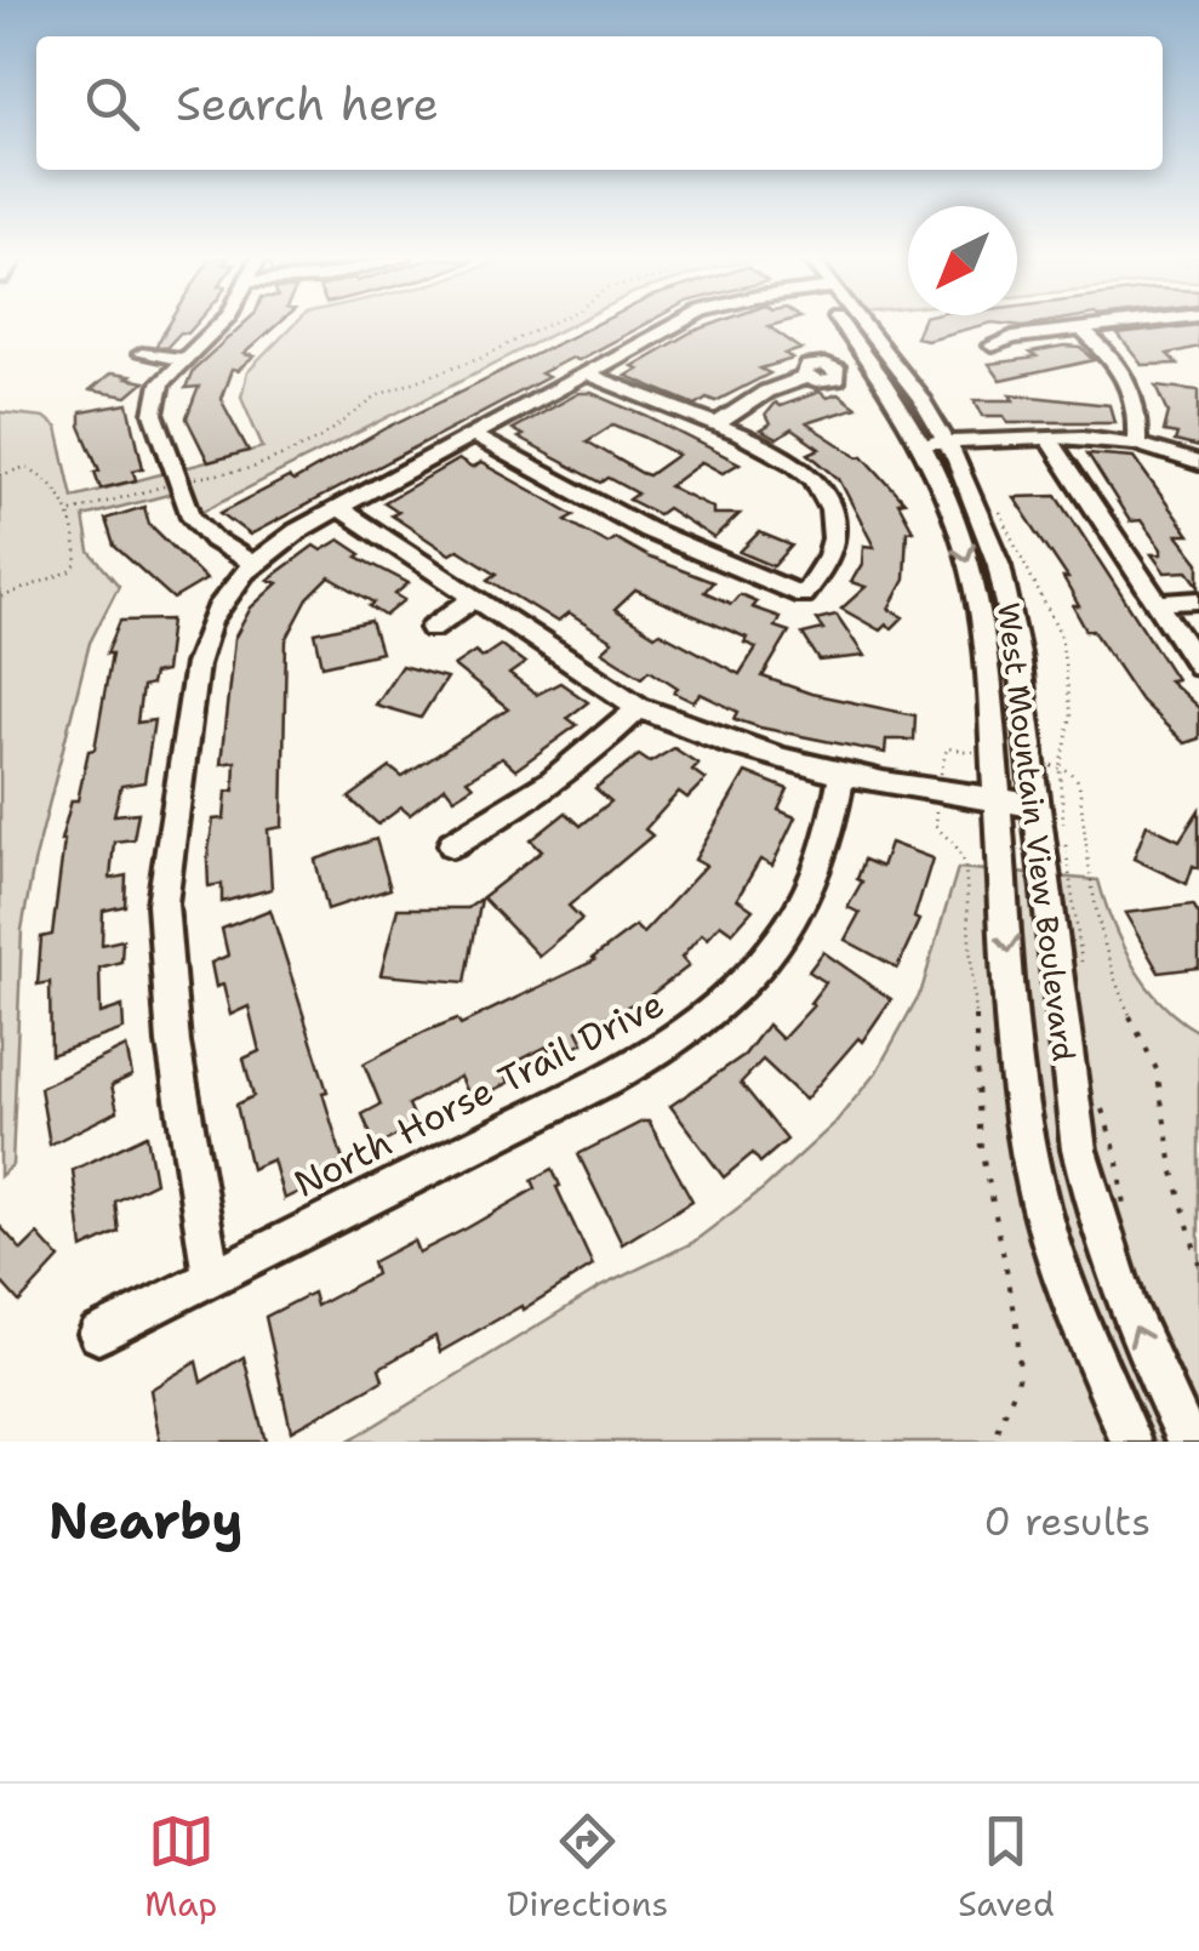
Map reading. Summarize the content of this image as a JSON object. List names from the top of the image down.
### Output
{
  "streets": {
    "street": ["West Mountain View Boulevard", "North Horse Trail Drive"]
  },
  "north": "bottom left",
  "page": {
    "search": "Search here",
    "heading": ["Nearby", "0 results"],
    "nav": ["Map", "Directions", "Saved"]
  }
}
